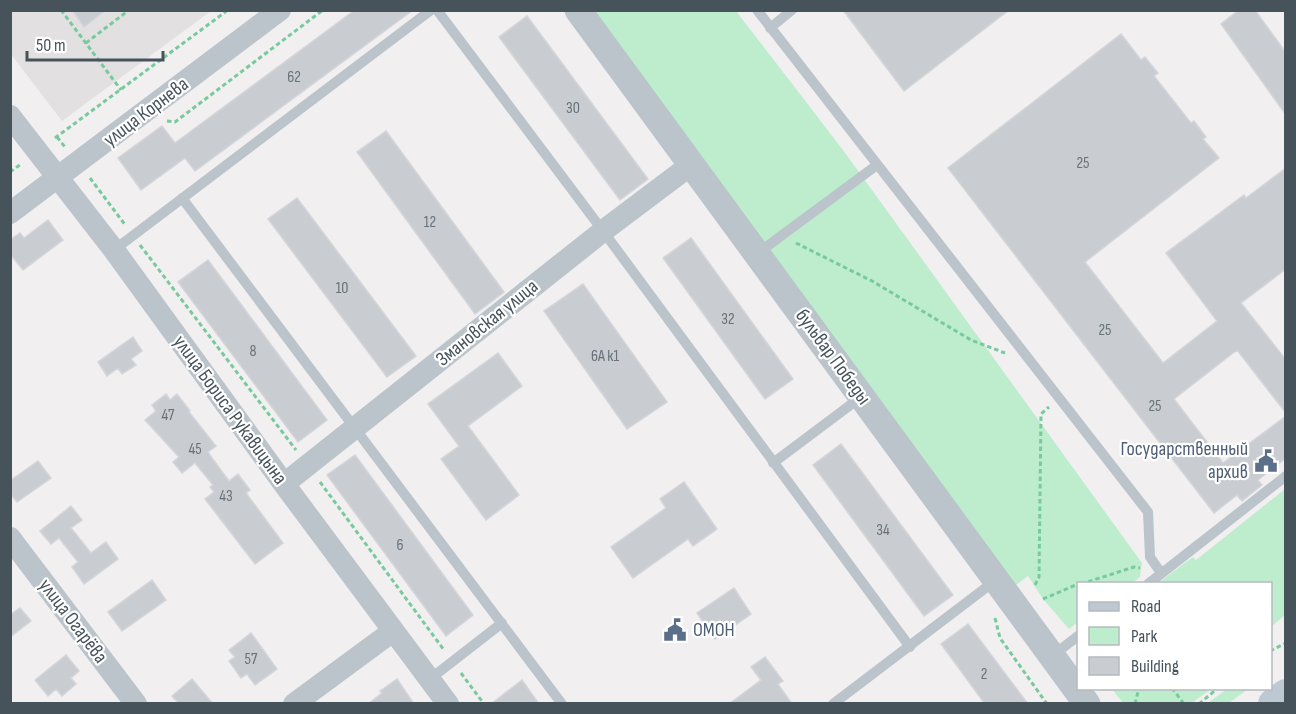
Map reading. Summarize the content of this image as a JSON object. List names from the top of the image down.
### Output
{
  "streets": {
    "street": [
      "улица Корнева",
      "Змановская улица",
      "бульвар Победы",
      "улица Бориса Рукавицына",
      "улица Огарёва"
    ]
  },
  "crossings": [
    ["улица Корнева", "улица Бориса Рукавицына"],
    ["Змановская улица", "бульвар Победы"],
    ["Змановская улица", "улица Бориса Рукавицына"]
  ],
  "places": {
    "public building": ["Государственный архив", "ОМОН"]
  },
  "house_numbers": [
    "62",
    "30",
    "25",
    "12",
    "10",
    "32",
    "25",
    "8",
    "6А к1",
    "25",
    "47",
    "45",
    "43",
    "34",
    "6",
    "57",
    "2"
  ],
  "legend": ["Road", "Park", "Building"],
  "scale_bar": "50 m"
}
